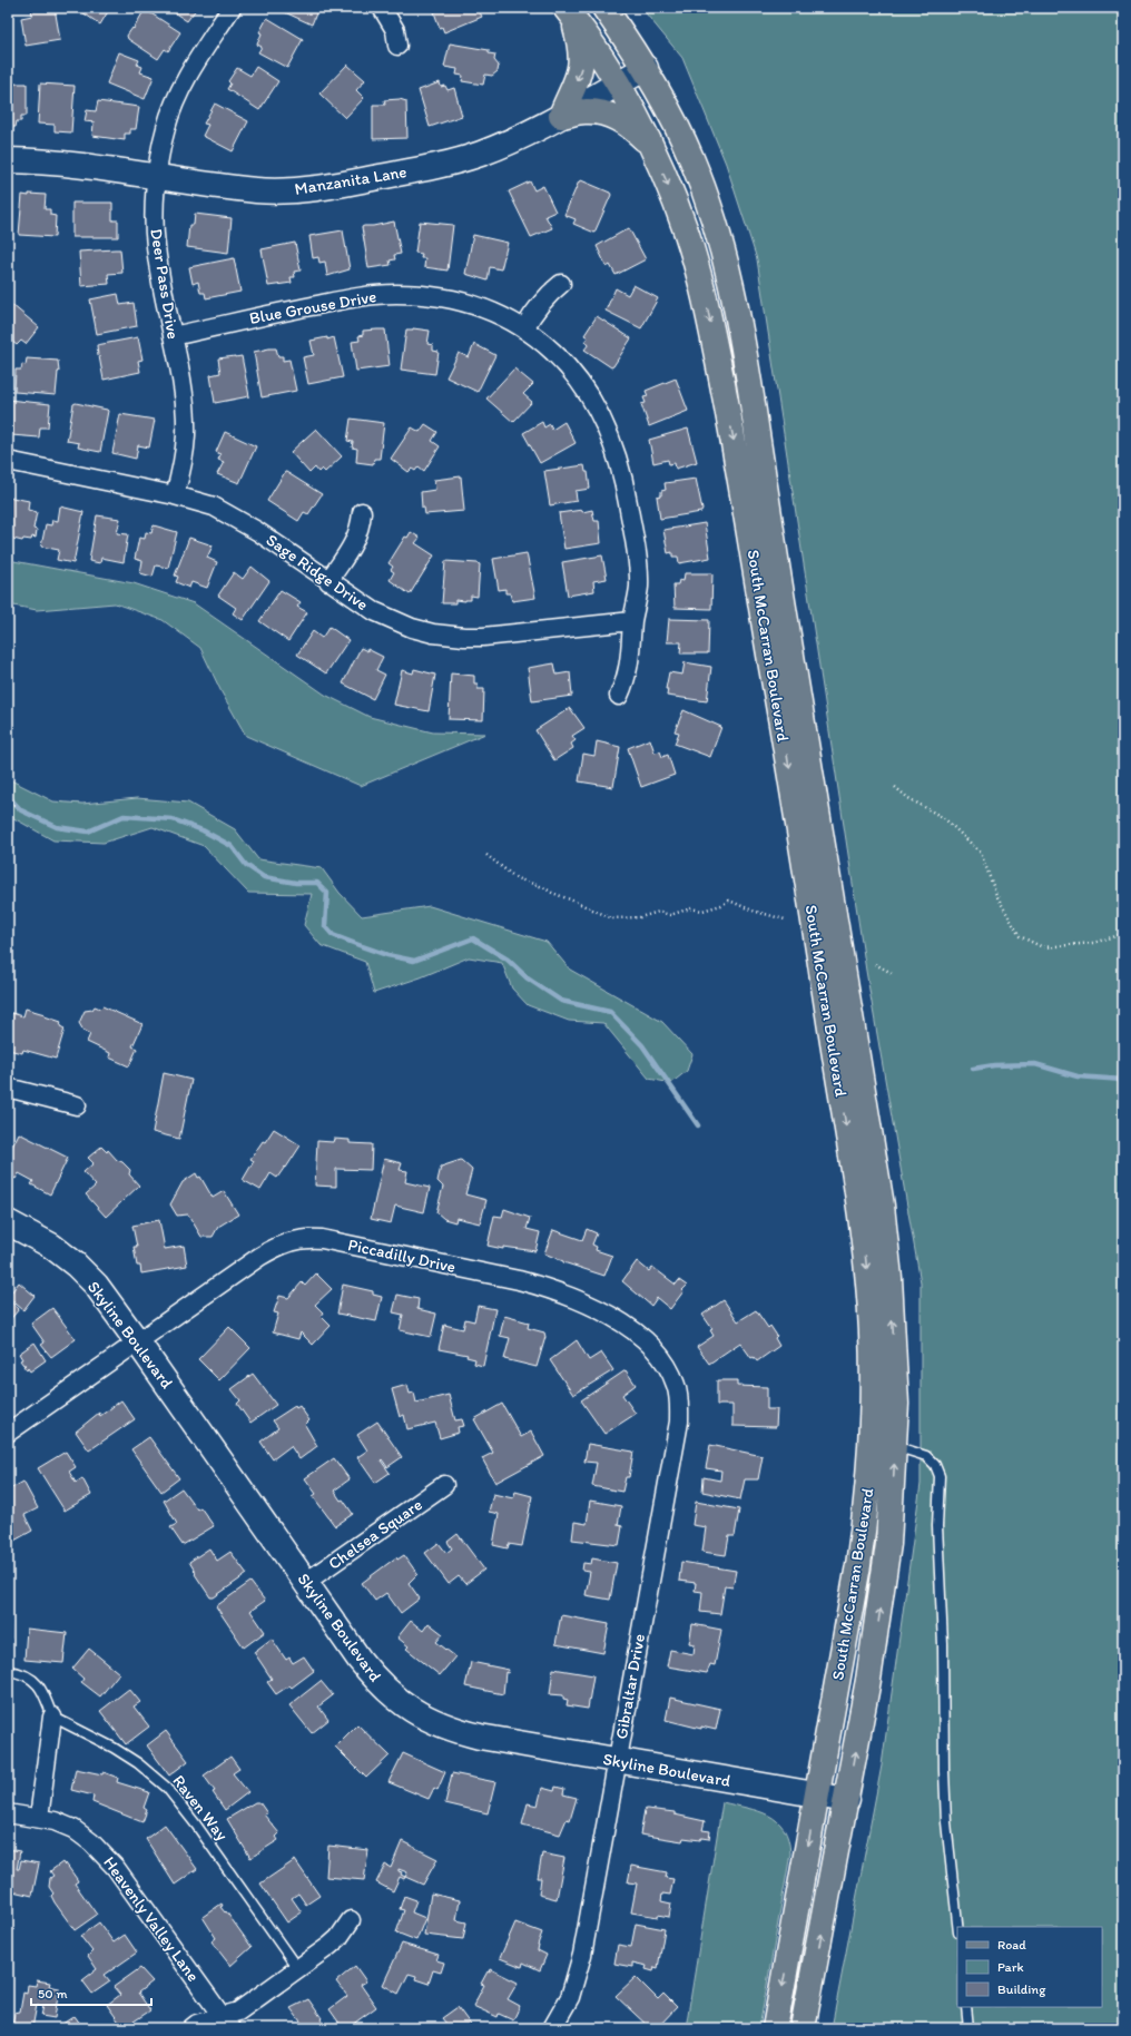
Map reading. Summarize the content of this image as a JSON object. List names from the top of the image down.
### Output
{
  "streets": {
    "main road": ["South McCarran Boulevard"],
    "street": [
      "Manzanita Lane",
      "Deer Pass Drive",
      "Blue Grouse Drive",
      "Sage Ridge Drive",
      "Piccadilly Drive",
      "Skyline Boulevard",
      "Chelsea Square",
      "Gibraltar Drive",
      "Heavenly Valley Lane"
    ],
    "lane": ["Raven Way"]
  },
  "crossings": [
    ["Manzanita Lane", "Deer Pass Drive"],
    ["Manzanita Lane", "South McCarran Boulevard"],
    ["Deer Pass Drive", "Blue Grouse Drive"],
    ["Deer Pass Drive", "Sage Ridge Drive"],
    ["Blue Grouse Drive", "Sage Ridge Drive"],
    ["South McCarran Boulevard", "Skyline Boulevard"],
    ["Piccadilly Drive", "Skyline Boulevard"],
    ["Piccadilly Drive", "Gibraltar Drive"],
    ["Skyline Boulevard", "Chelsea Square"],
    ["Skyline Boulevard", "Gibraltar Drive"]
  ],
  "legend": ["Road", "Park", "Building"],
  "scale_bar": "50 m"
}
